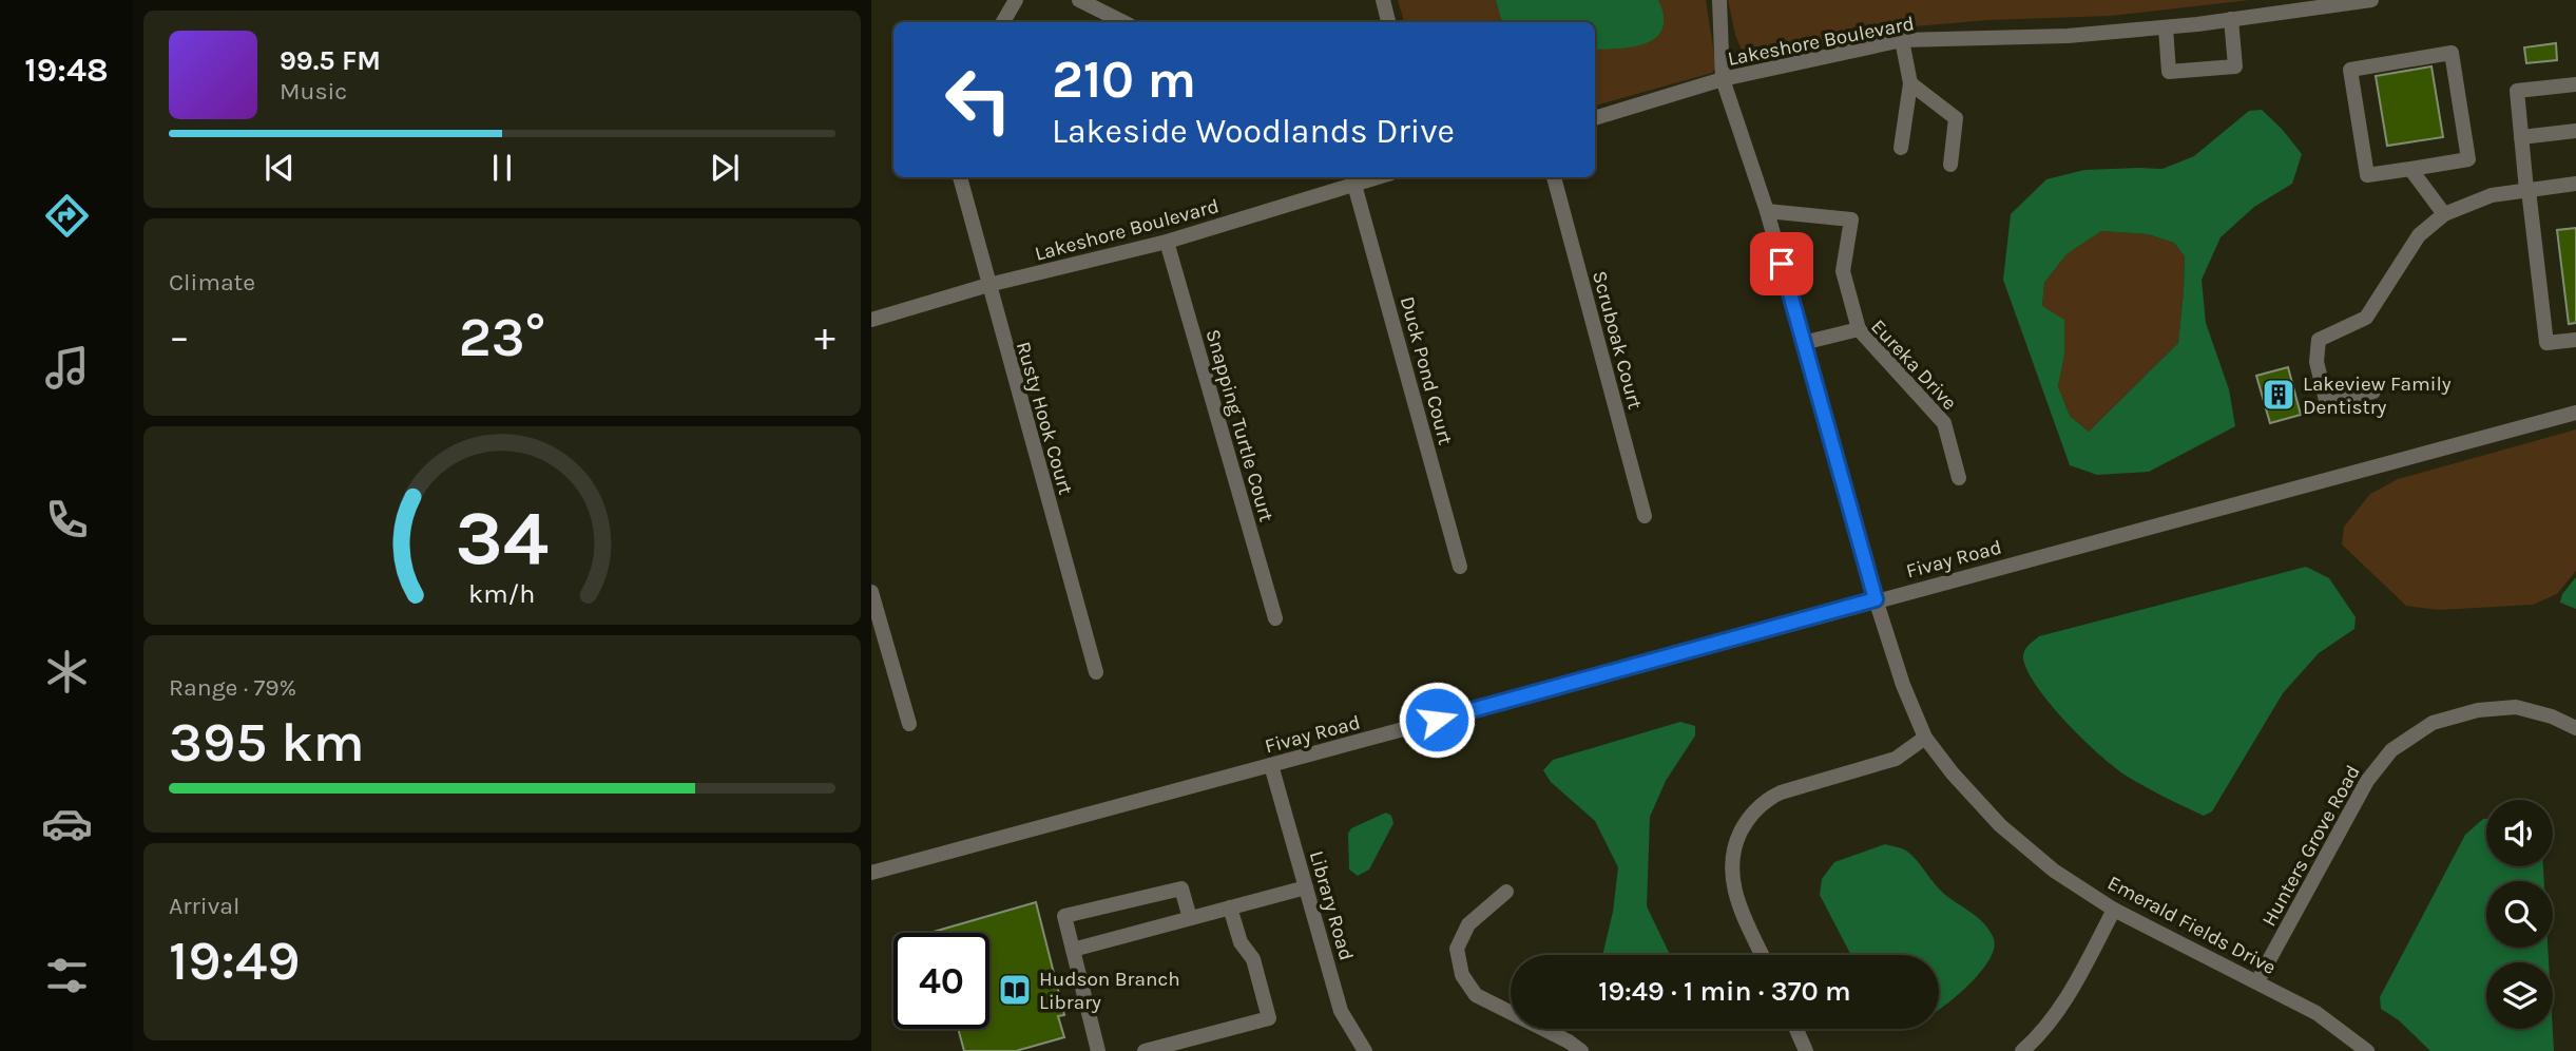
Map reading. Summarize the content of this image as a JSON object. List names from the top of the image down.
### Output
{
  "streets": {
    "street": [
      "Lakeshore Boulevard",
      "Scruboak Court",
      "Eureka Drive",
      "Duck Pond Court",
      "Rusty Hook Court",
      "Snapping Turtle Court",
      "Fivay Road",
      "Hunters Grove Road",
      "Library Road",
      "Emerald Fields Drive"
    ]
  },
  "crossings": [
    ["Lakeshore Boulevard", "Duck Pond Court"],
    ["Lakeshore Boulevard", "Rusty Hook Court"],
    ["Lakeshore Boulevard", "Snapping Turtle Court"],
    ["Lakeshore Boulevard", "Emerald Fields Drive"],
    ["Eureka Drive", "Emerald Fields Drive"],
    ["Fivay Road", "Library Road"],
    ["Fivay Road", "Emerald Fields Drive"],
    ["Hunters Grove Road", "Emerald Fields Drive"]
  ],
  "places": {
    "building": ["Lakeview Family Dentistry"],
    "library": ["Hudson Branch Library"]
  },
  "page": {
    "tabs": "19:48",
    "turn": ["210 m", "Lakeside Woodlands Drive"],
    "song": ["99.5 FM", "Music"],
    "tile": [
      "Climate",
      ["Range · 79%", "395 km"],
      ["Arrival", "19:49"]
    ],
    "heat": ["−", "23°", "+"],
    "limit": "40",
    "trip": "19:49 · 1 min · 370 m",
    "gauge": ["34", "km/h"]
  }
}
